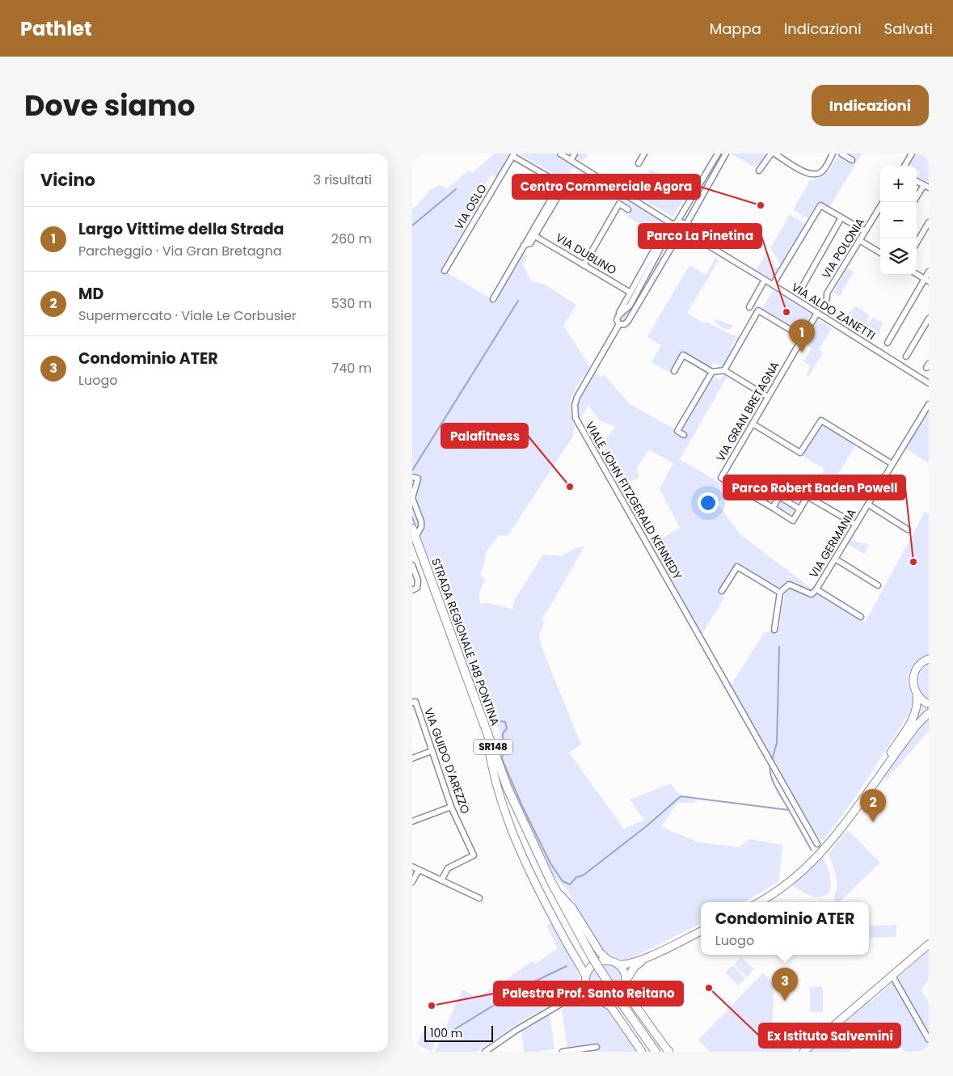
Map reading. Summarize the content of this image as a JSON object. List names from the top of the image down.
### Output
{
  "streets": {
    "main road": ["STRADA REGIONALE 148 PONTINA", "SR148"],
    "street": [
      "VIA OSLO",
      "VIA POLONIA",
      "VIA DUBLINO",
      "VIA ALDO ZANETTI",
      "VIA GRAN BRETAGNA",
      "VIALE JOHN FITZGERALD KENNEDY",
      "VIA GERMANIA",
      "VIA GUIDO D'AREZZO"
    ]
  },
  "crossings": [
    ["VIA ALDO ZANETTI", "VIA GRAN BRETAGNA"],
    ["VIA ALDO ZANETTI", "VIALE JOHN FITZGERALD KENNEDY"]
  ],
  "places": [
    "Centro Commerciale Agora",
    "Parco La Pinetina",
    "Palafitness",
    "Parco Robert Baden Powell",
    "Ex Istituto Salvemini",
    "Palestra Prof. Santo Reitano"
  ],
  "scale_bar": "100 m",
  "page": {
    "header": "Pathlet",
    "nav": ["Mappa", "Indicazioni", "Salvati"],
    "title": "Dove siamo",
    "buttons": "Indicazioni",
    "heading": ["Vicino", "3 risultati"],
    "map_buttons": ["+", "−"],
    "list": [
      {
        "mark": "1",
        "name": "Largo Vittime della Strada",
        "note": "Parcheggio · Via Gran Bretagna",
        "value": "260 m"
      },
      {
        "mark": "2",
        "name": "MD",
        "note": "Supermercato · Viale Le Corbusier",
        "value": "530 m"
      },
      {
        "mark": "3",
        "name": "Condominio ATER",
        "note": "Luogo",
        "value": "740 m"
      }
    ],
    "pins": ["1", "2", "3"],
    "popup": ["Condominio ATER", "Luogo"],
    "scale": "100 m"
  }
}
